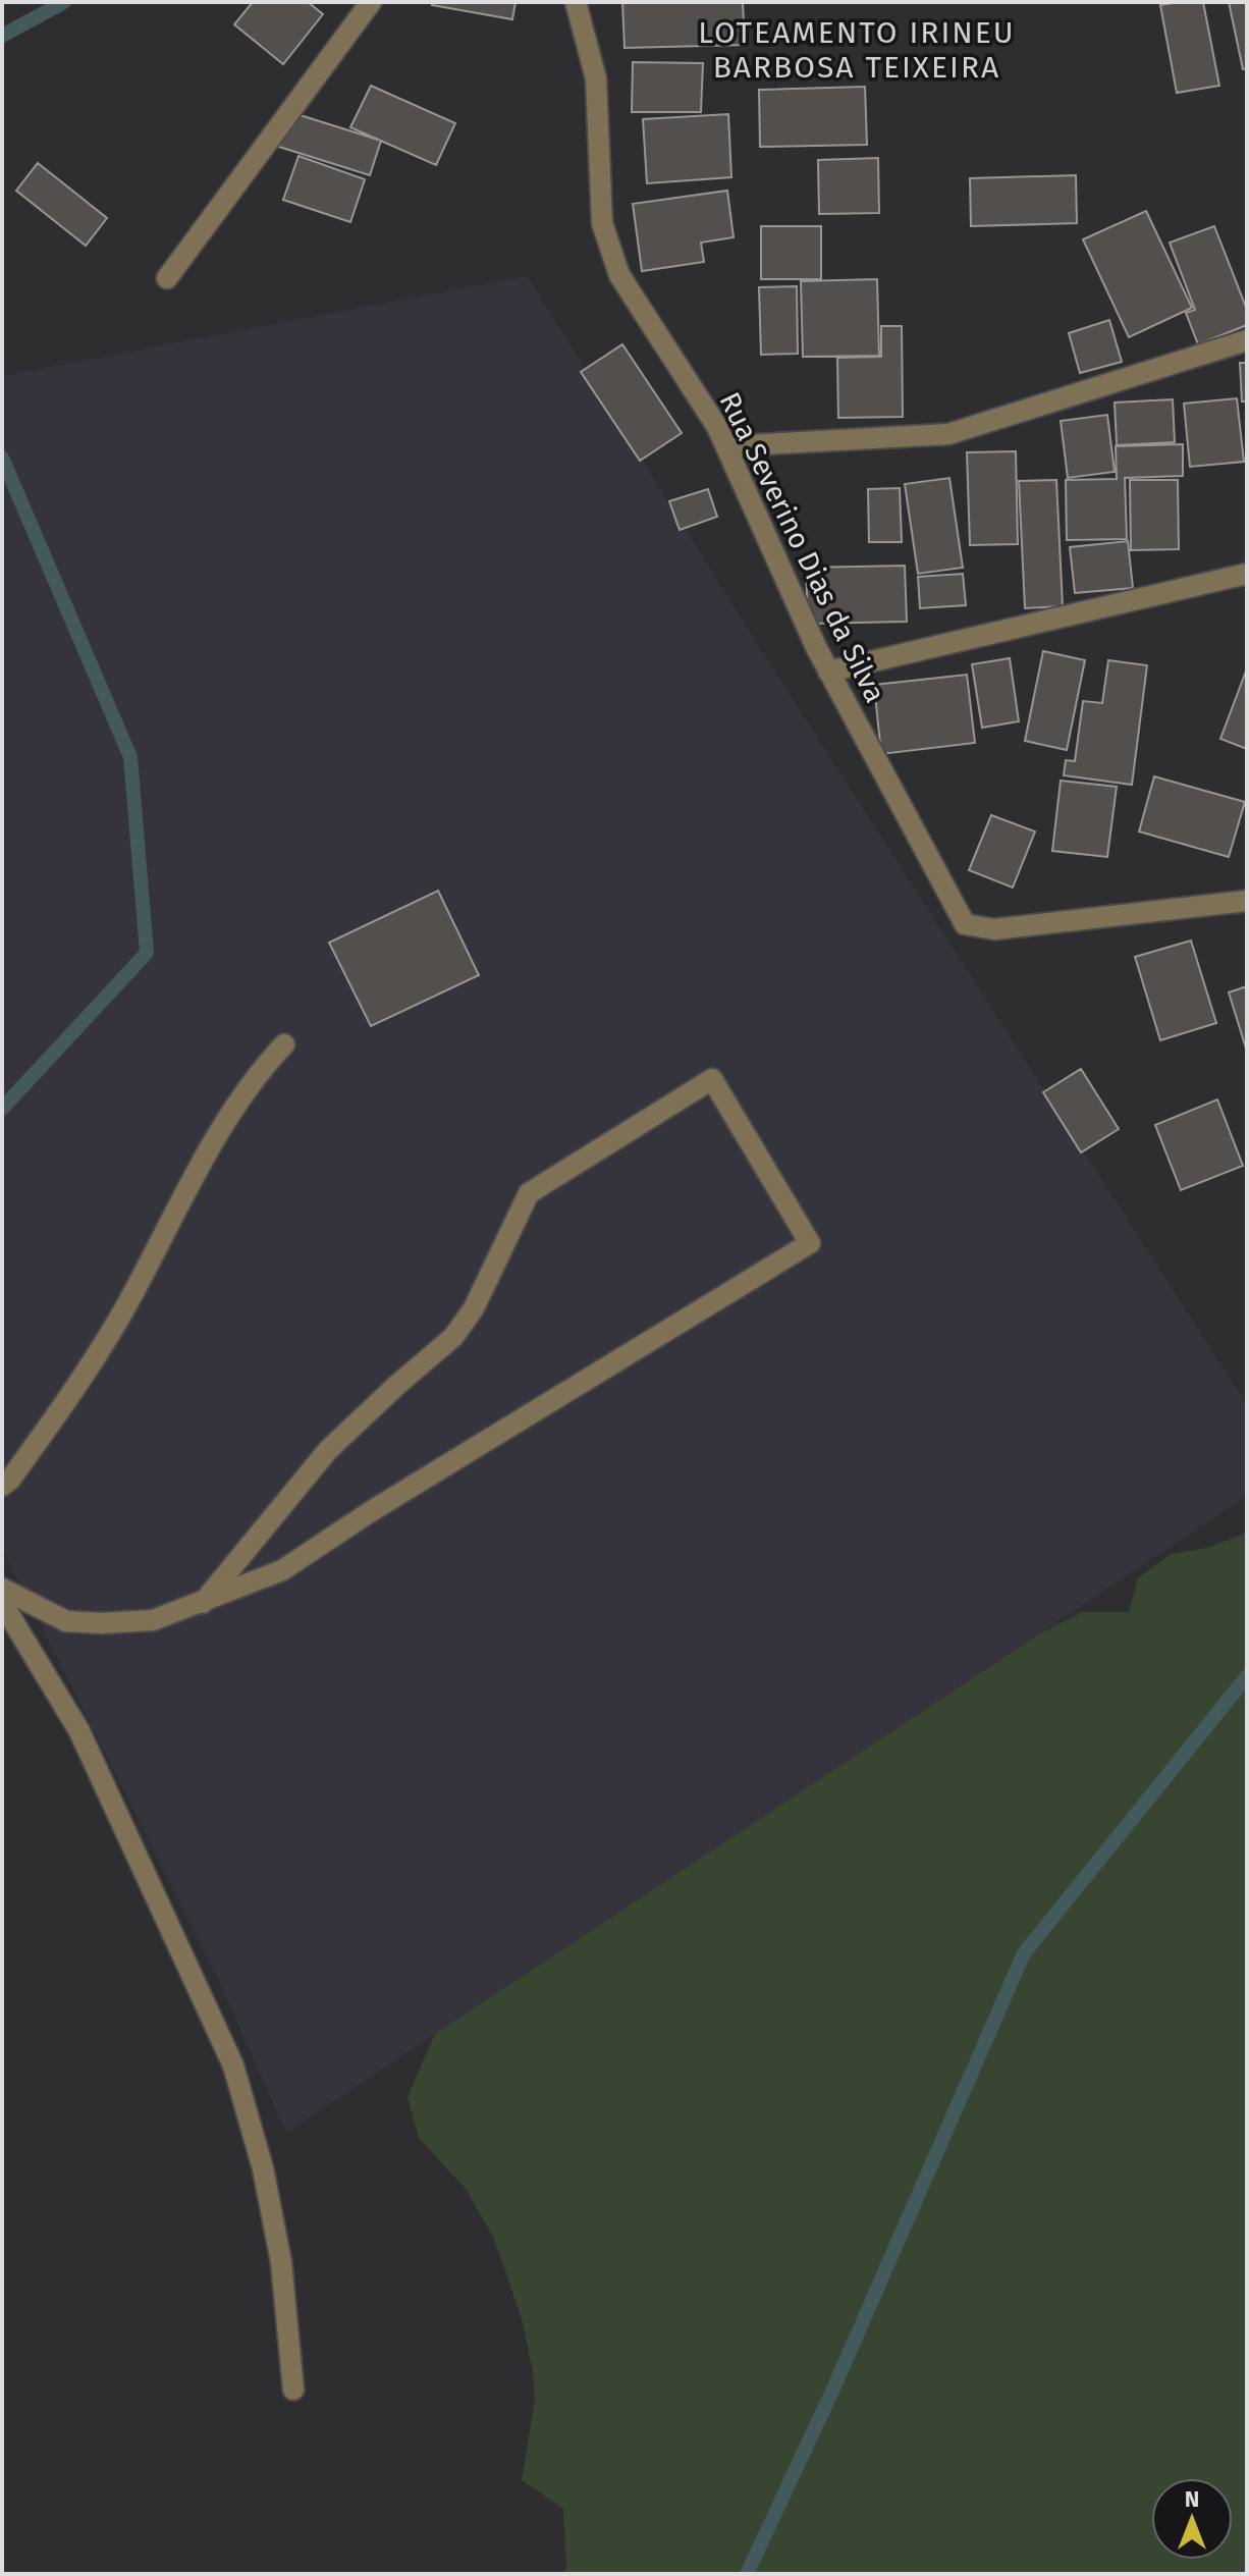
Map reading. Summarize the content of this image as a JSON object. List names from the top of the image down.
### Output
{
  "streets": {
    "street": ["Rua Severino Dias da Silva"]
  },
  "districts": ["LOTEAMENTO IRINEU BARBOSA TEIXEIRA"],
  "north": "top"
}
